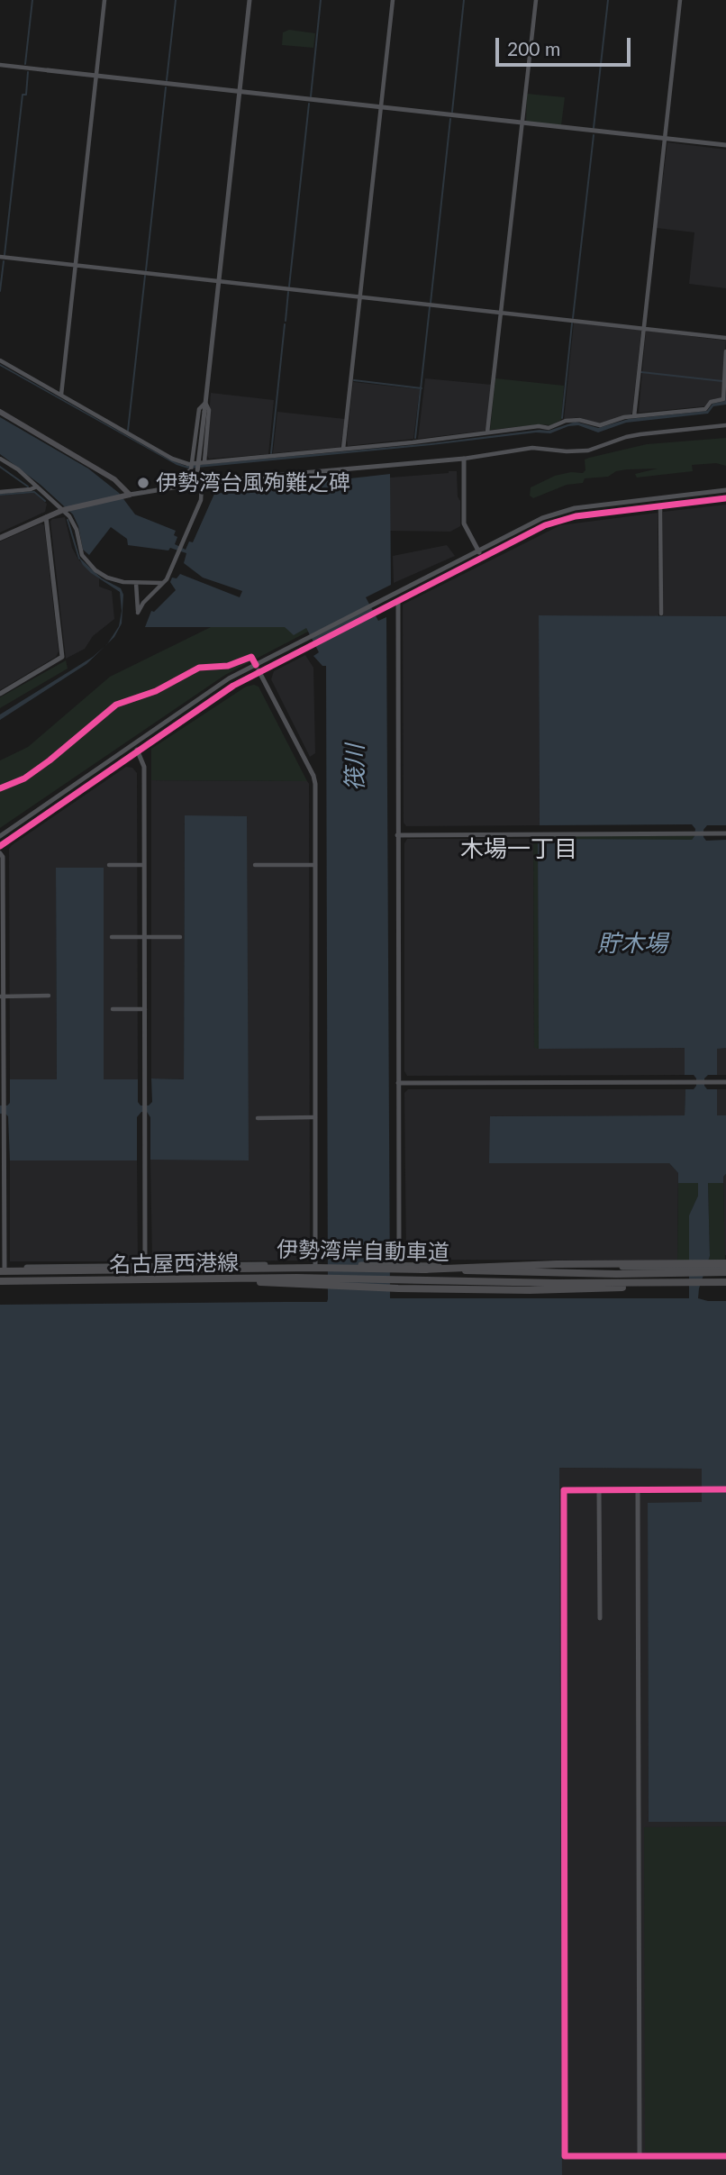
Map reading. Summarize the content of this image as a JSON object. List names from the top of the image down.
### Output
{
  "streets": {
    "highway": ["伊勢湾岸自動車道"],
    "main road": ["名古屋西港線"]
  },
  "crossings": [
    ["伊勢湾岸自動車道", "名古屋西港線"]
  ],
  "districts": ["木場一丁目"],
  "water": ["筏川", "貯木場"],
  "places": ["伊勢湾台風殉難之碑"],
  "scale_bar": "200 m"
}
